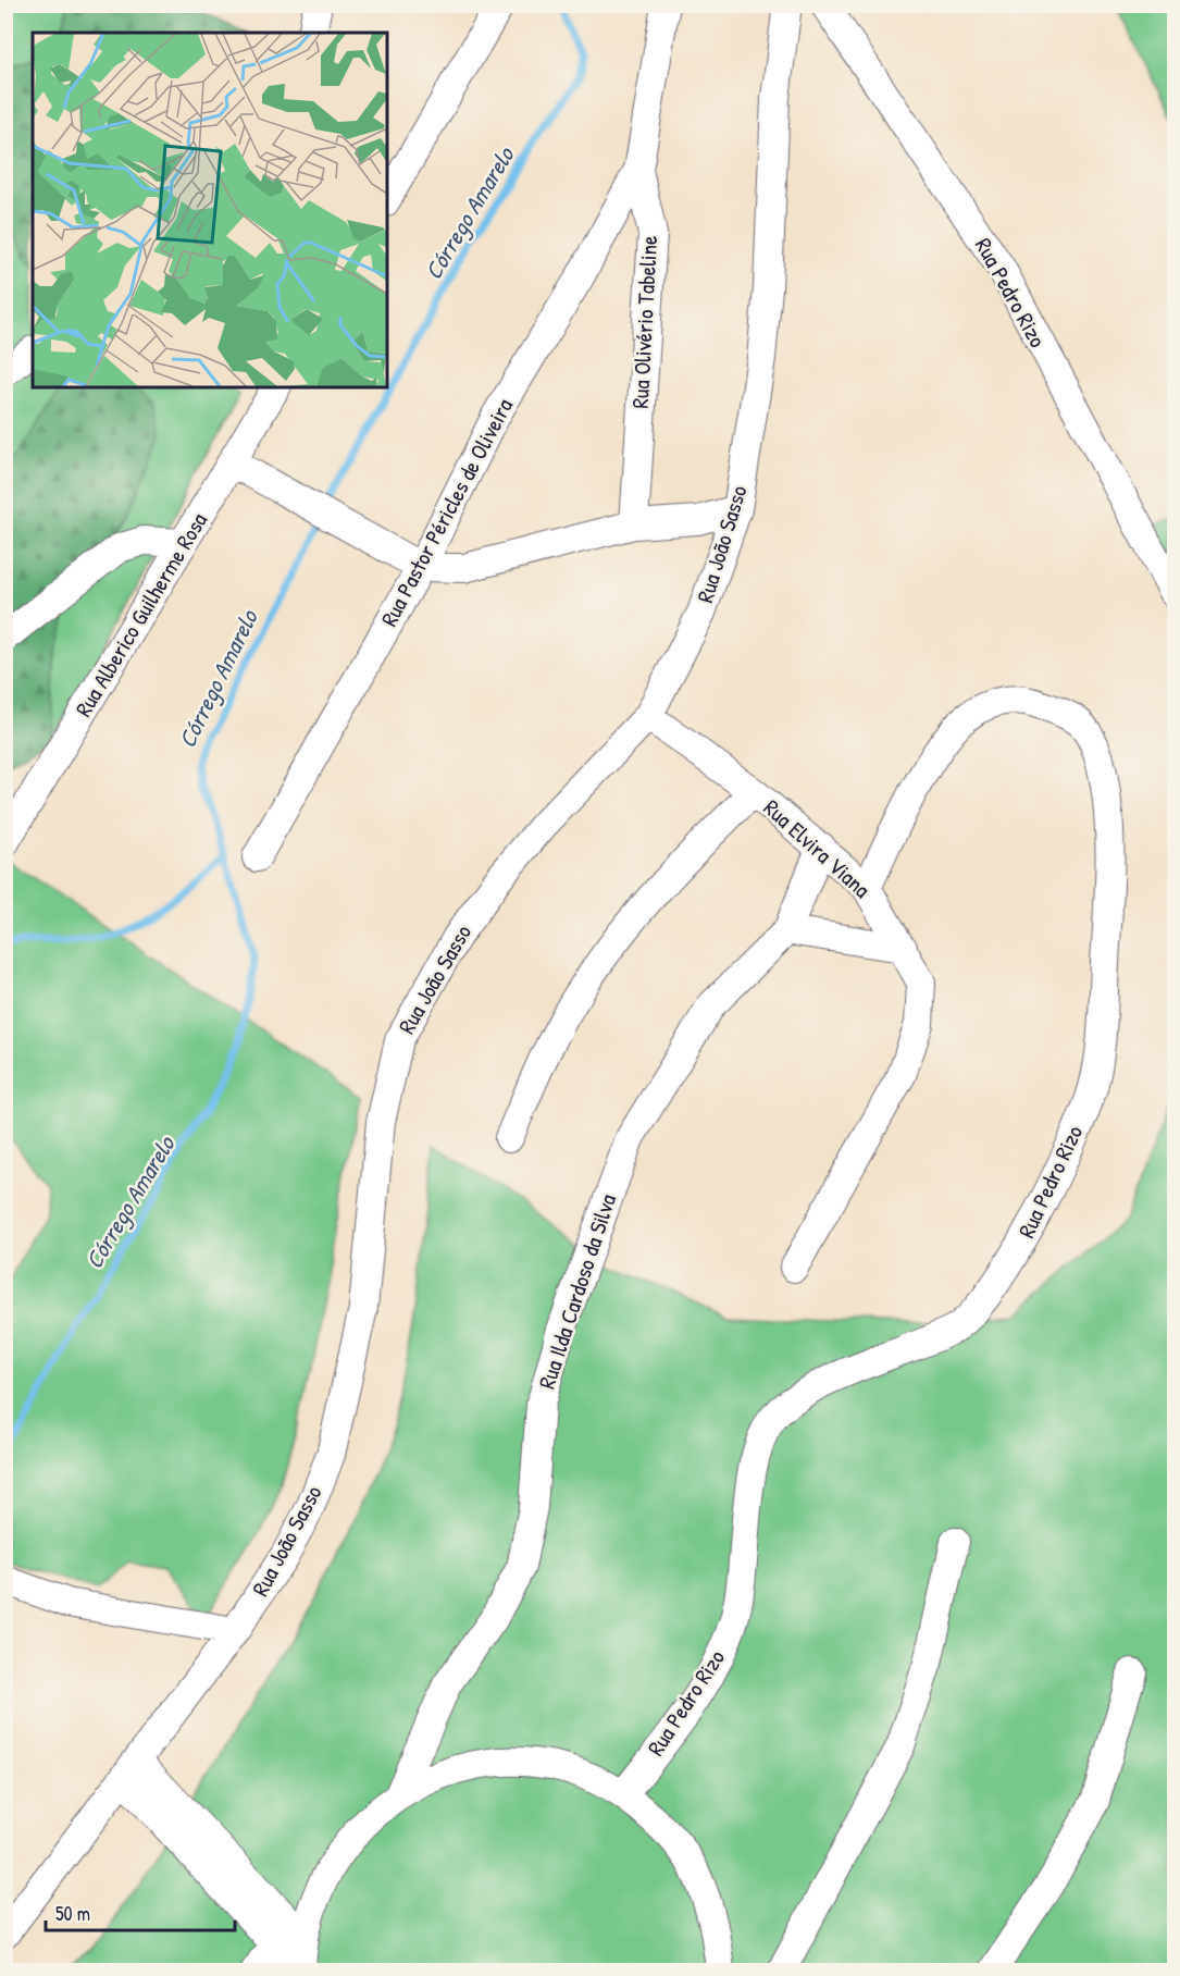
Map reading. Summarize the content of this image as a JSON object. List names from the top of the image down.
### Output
{
  "streets": {
    "street": [
      "Rua Pedro Rizo",
      "Rua Olivério Tabeline",
      "Rua Pastor Péricles de Oliveira",
      "Rua João Sasso",
      "Rua Alberico Guilherme Rosa",
      "Rua Elvira Viana",
      "Rua Ilda Cardoso da Silva"
    ]
  },
  "crossings": [
    ["Rua Pedro Rizo", "Rua Elvira Viana"],
    ["Rua Olivério Tabeline", "Rua Pastor Péricles de Oliveira"],
    ["Rua João Sasso", "Rua Elvira Viana"]
  ],
  "water": ["Córrego Amarelo"],
  "scale_bar": "50 m"
}
